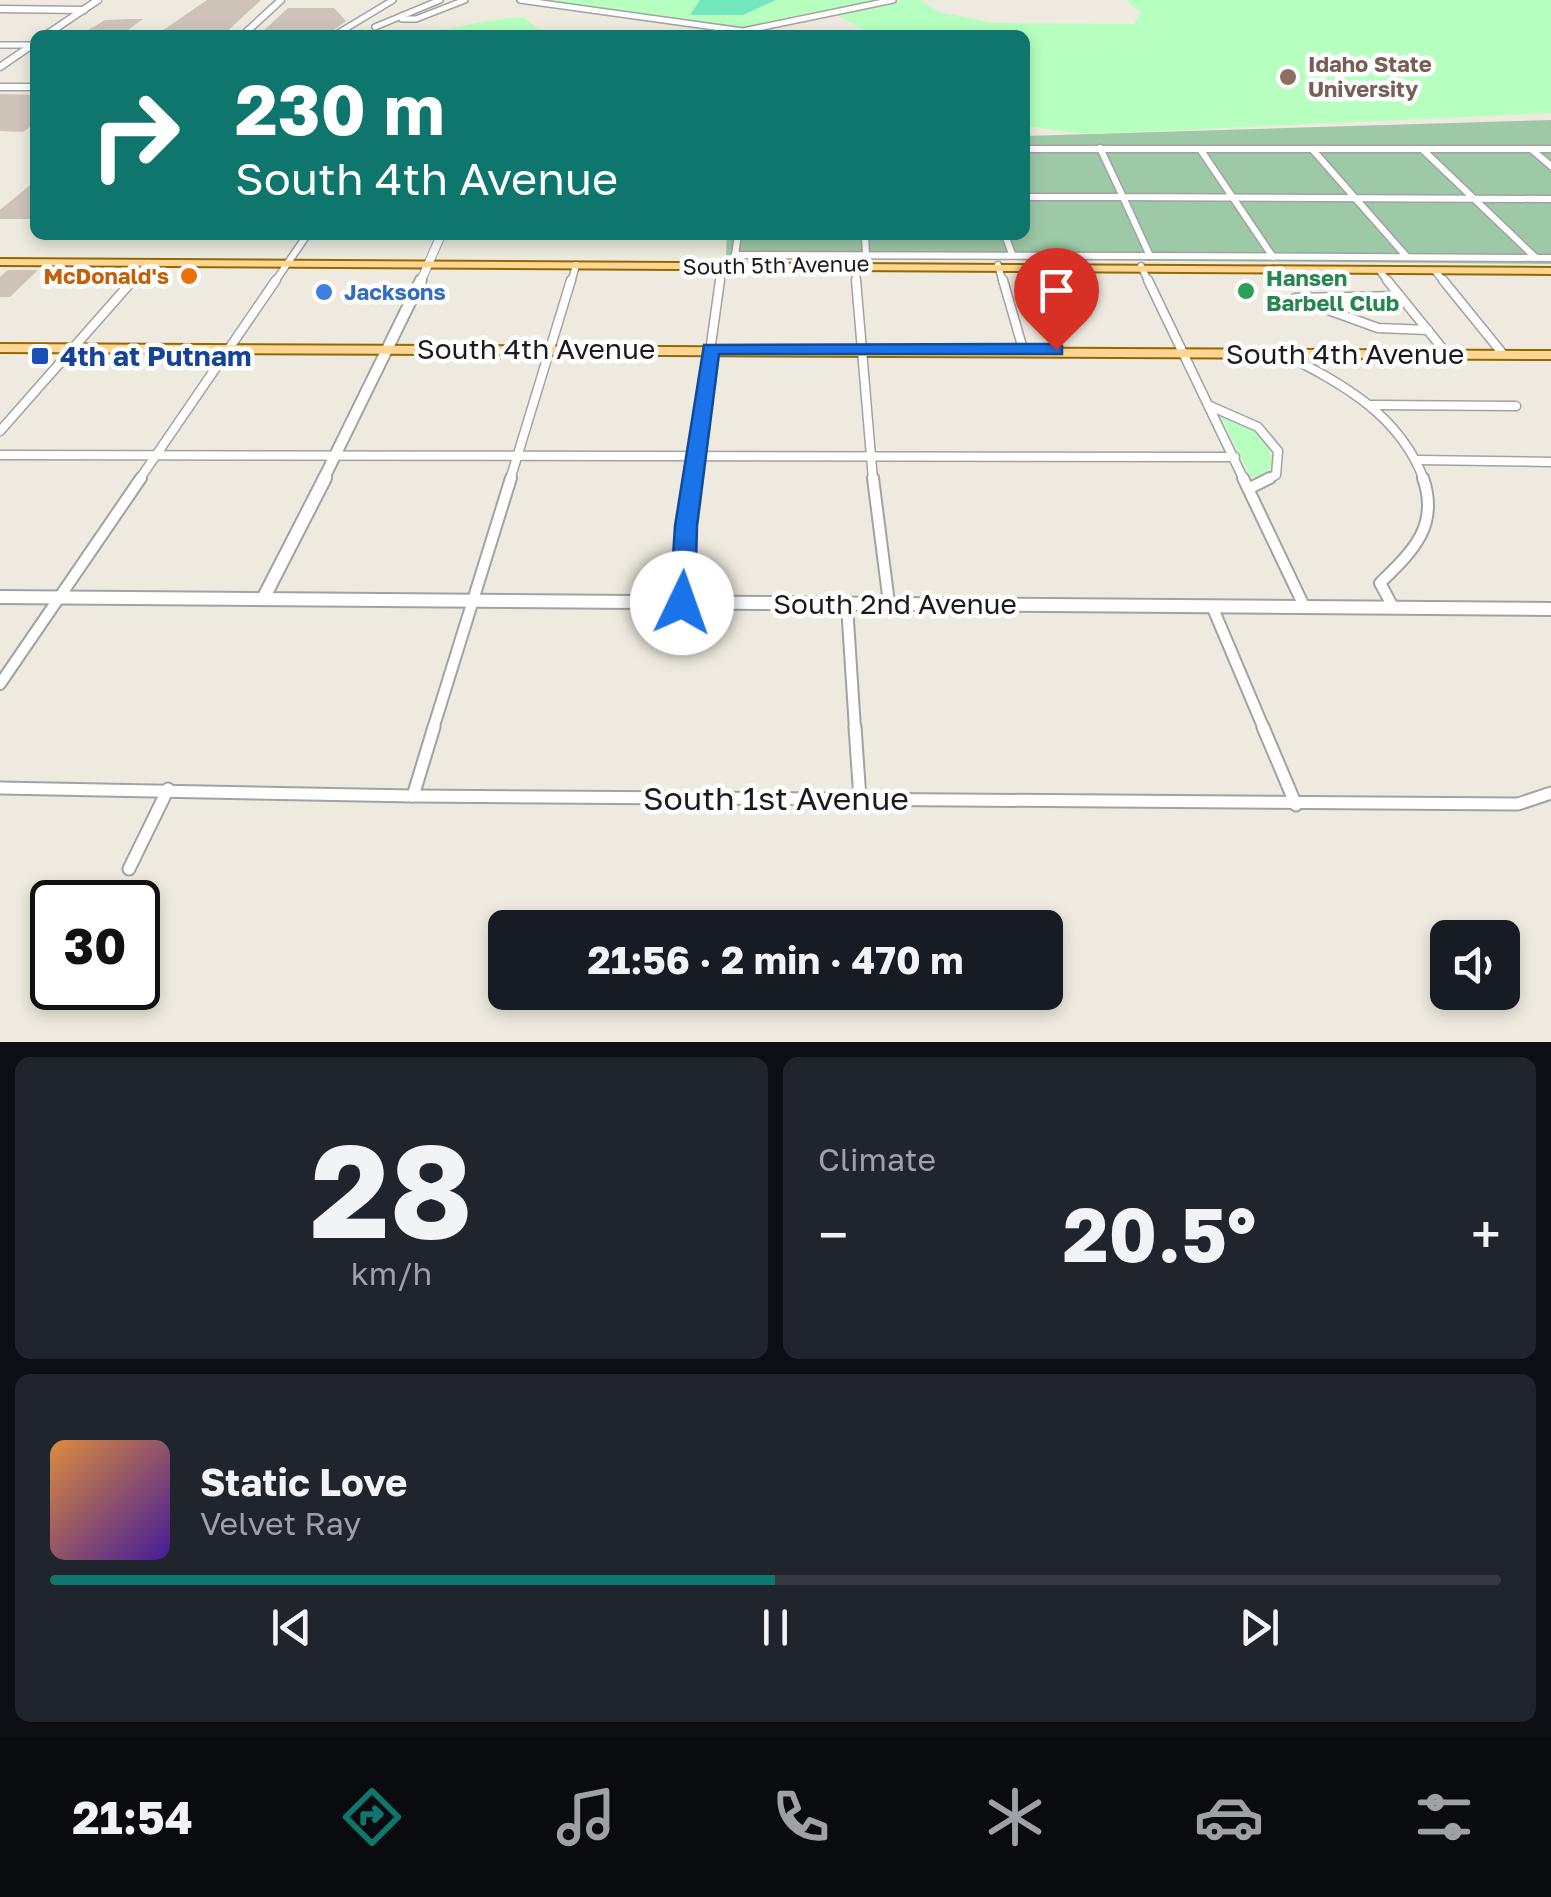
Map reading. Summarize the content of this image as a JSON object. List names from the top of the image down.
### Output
{
  "streets": {
    "main road": ["South 5th Avenue", "South 4th Avenue"],
    "street": ["South 2nd Avenue", "South 1st Avenue"]
  },
  "places": {
    "other": [
      "Idaho State University",
      "McDonald's",
      "Hansen Barbell Club",
      "Jacksons"
    ],
    "transit": ["4th at Putnam"]
  },
  "page": {
    "turn": ["230 m", "South 4th Avenue"],
    "limit": "30",
    "trip": "21:56 · 2 min · 470 m",
    "tile": [
      ["28", "km/h"],
      "Climate"
    ],
    "heat": ["−", "20.5°", "+"],
    "song": ["Static Love", "Velvet Ray"],
    "tabs": "21:54"
  }
}
